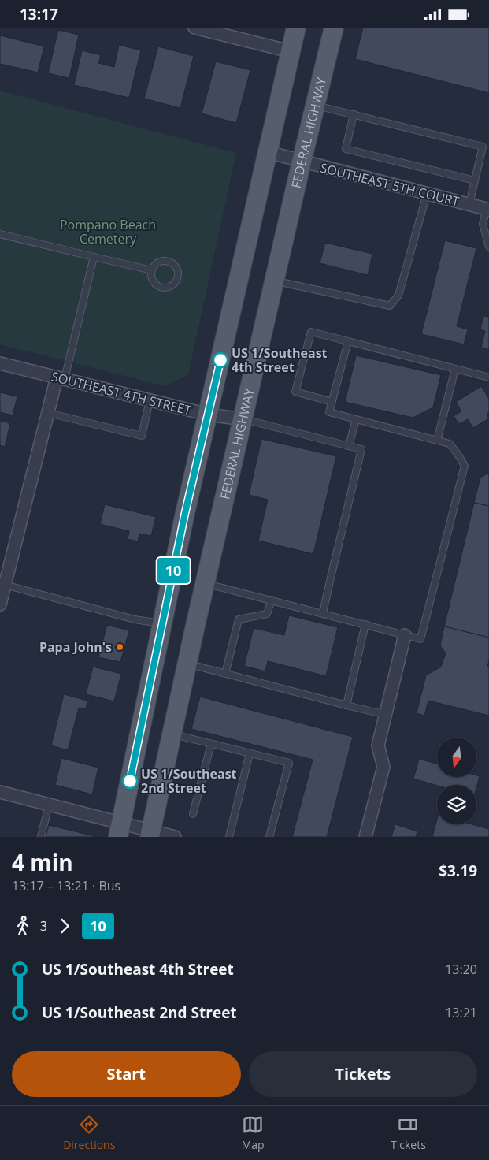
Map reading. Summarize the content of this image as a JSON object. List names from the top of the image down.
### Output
{
  "streets": {
    "main road": ["FEDERAL HIGHWAY"],
    "street": ["SOUTHEAST 5TH COURT", "SOUTHEAST 4TH STREET"]
  },
  "crossings": [
    ["FEDERAL HIGHWAY", "SOUTHEAST 5TH COURT"],
    ["FEDERAL HIGHWAY", "SOUTHEAST 4TH STREET"]
  ],
  "parks": ["Pompano Beach Cemetery"],
  "places": ["US 1/Southeast 4th Street", "Papa John's", "US 1/Southeast 2nd Street"],
  "lines": ["bus line 10"],
  "north": "bottom",
  "page": {
    "status": "13:17",
    "on_map": "10",
    "heading": ["4 min", "13:17 – 13:21 · Bus", "$3.19"],
    "legs": ["3", "10"],
    "list": [
      {
        "name": "US 1/Southeast 4th Street",
        "value": "13:20"
      },
      {
        "name": "US 1/Southeast 2nd Street",
        "value": "13:21"
      }
    ],
    "buttons": ["Start", "Tickets"],
    "tabs": ["Directions", "Map", "Tickets"]
  }
}
